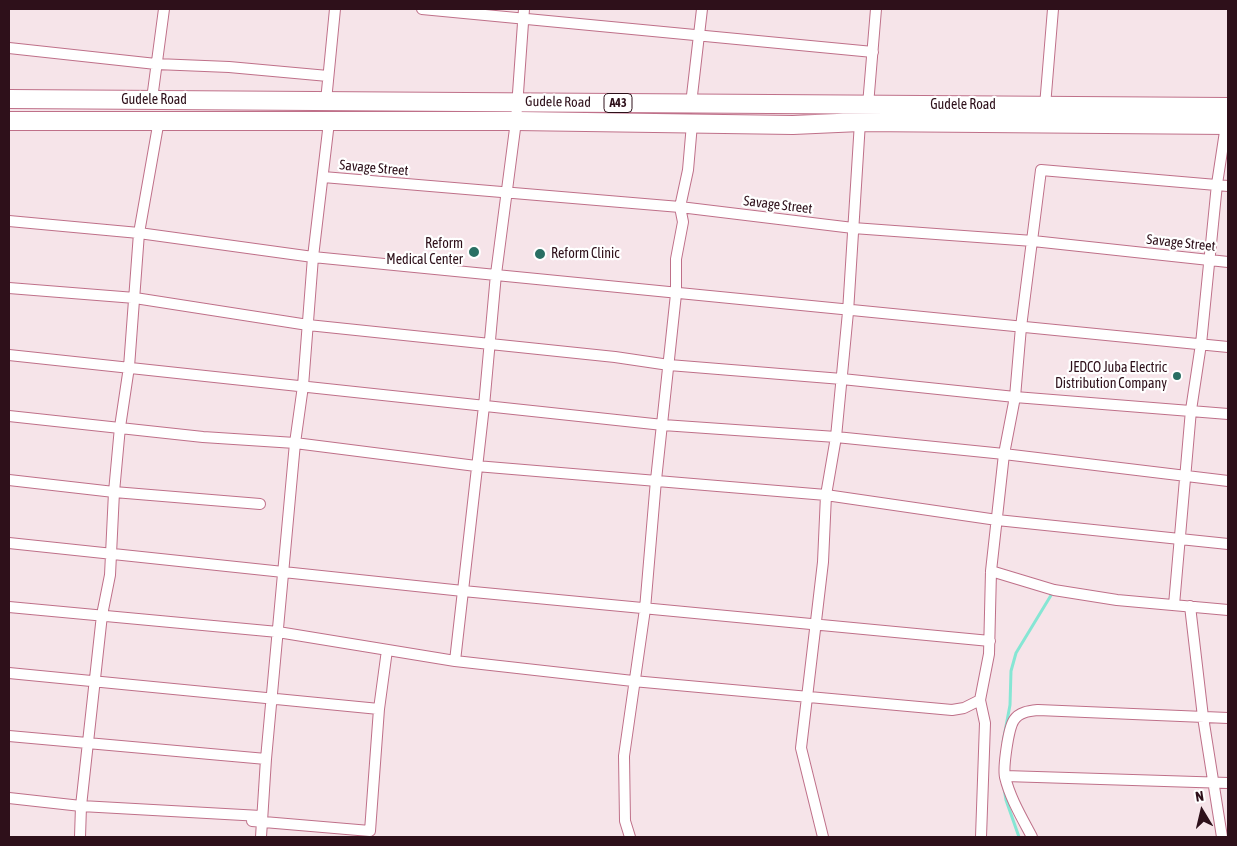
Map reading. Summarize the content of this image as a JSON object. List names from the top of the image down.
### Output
{
  "streets": {
    "highway": ["Gudele Road", "A43"],
    "street": ["Savage Street"]
  },
  "places": ["Reform Medical Center", "Reform Clinic", "JEDCO Juba Electric Distribution Company"],
  "north": "top"
}
